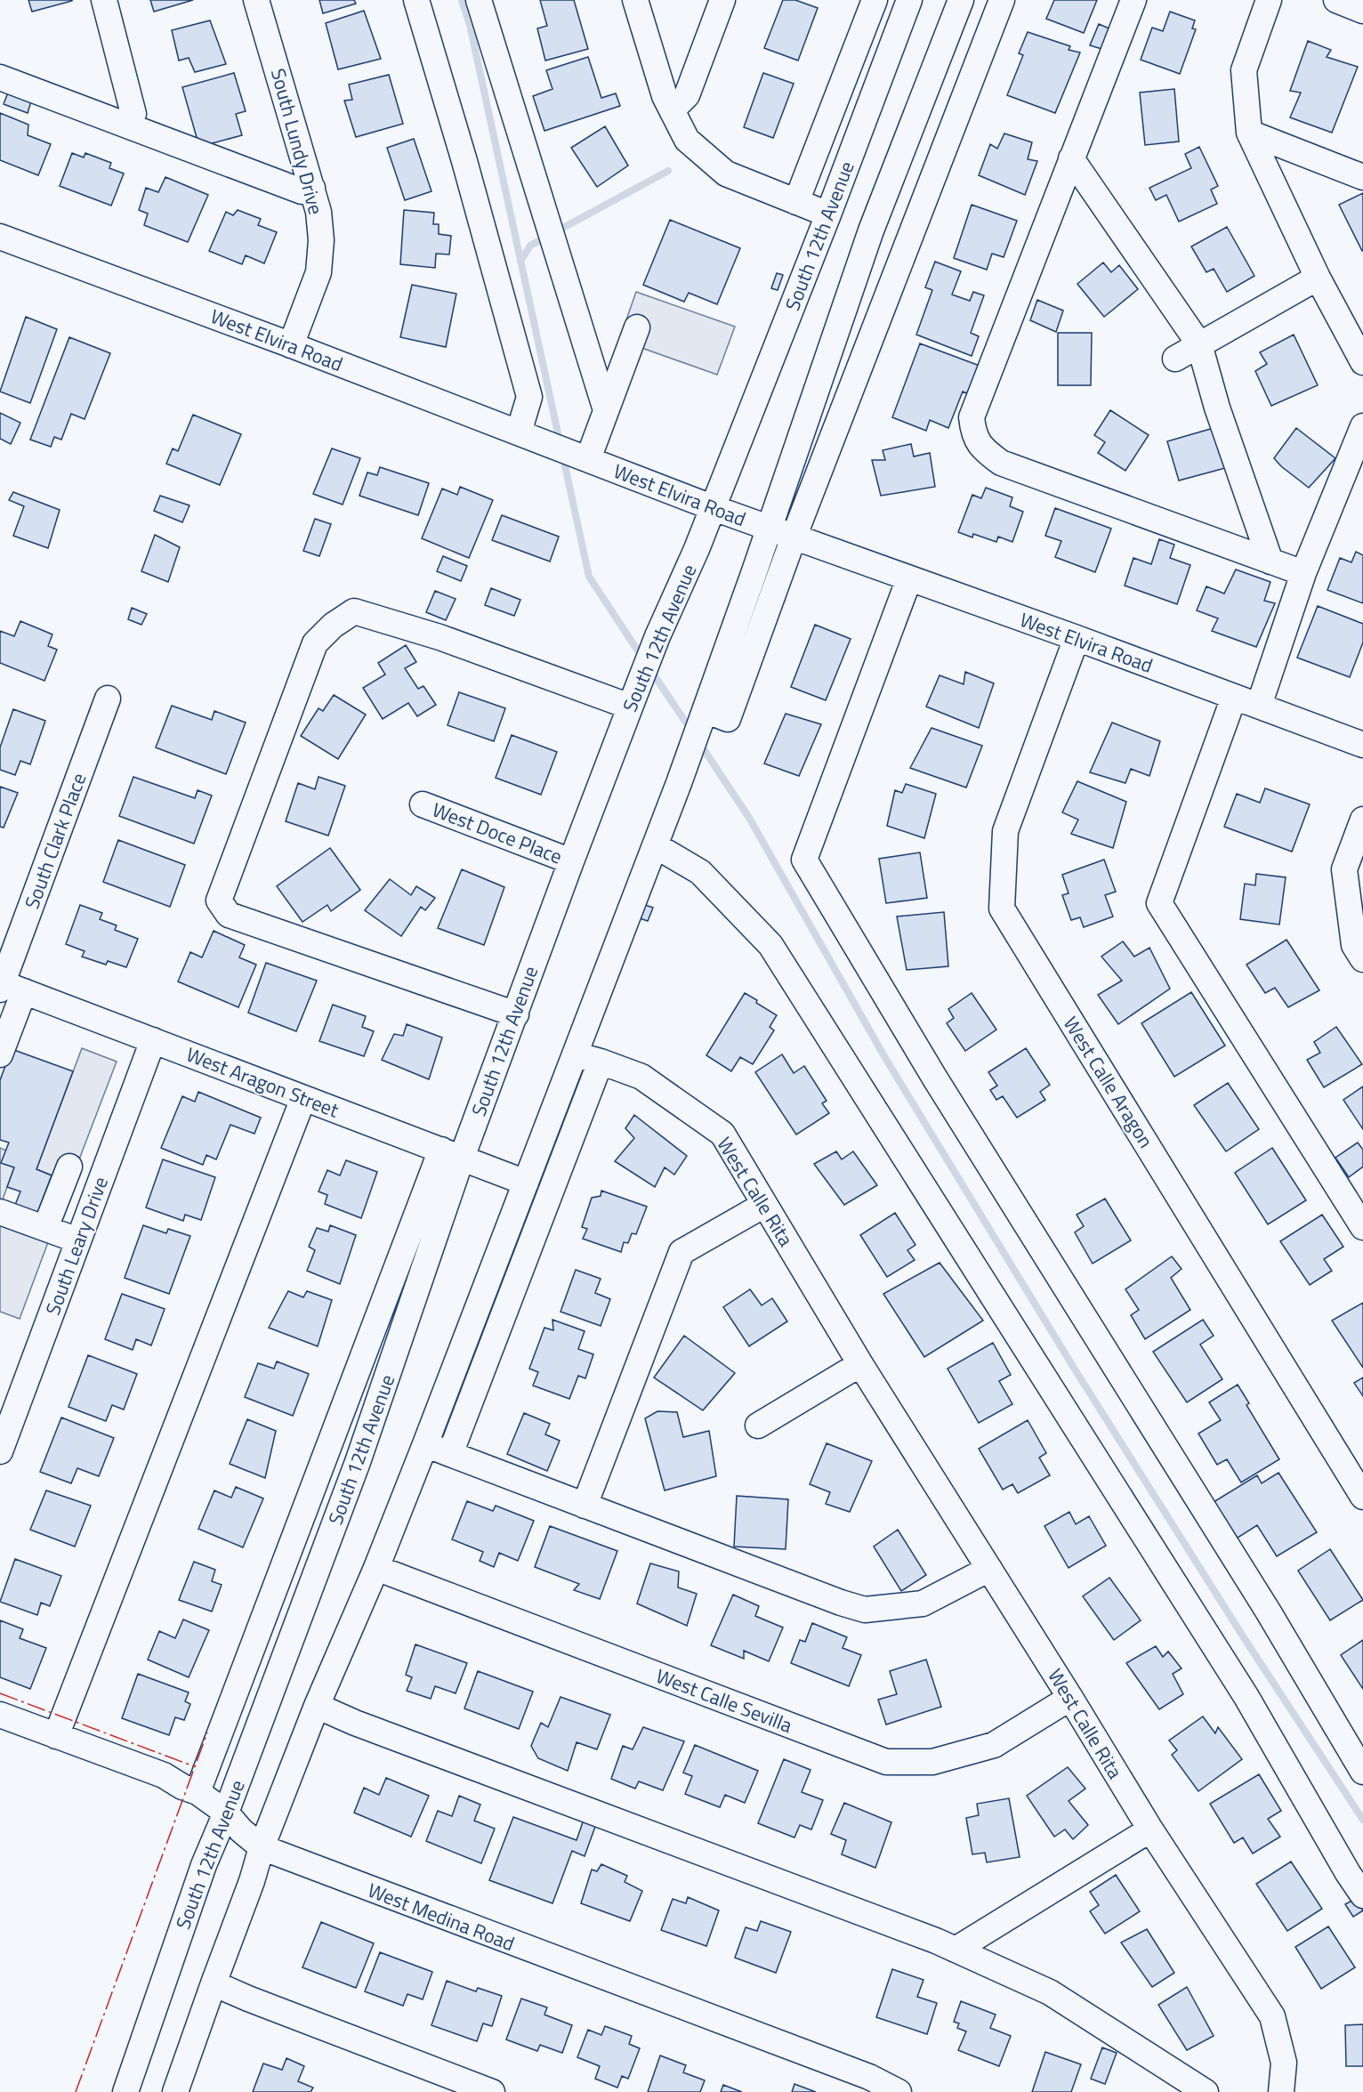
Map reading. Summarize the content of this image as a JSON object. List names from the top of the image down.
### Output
{
  "streets": {
    "street": [
      "South Lundy Drive",
      "South 12th Avenue",
      "West Elvira Road",
      "West Doce Place",
      "South Clark Place",
      "West Aragon Street",
      "West Calle Aragon",
      "West Calle Rita",
      "South Leary Drive",
      "West Calle Sevilla",
      "West Medina Road"
    ]
  },
  "crossings": [
    ["South Lundy Drive", "West Elvira Road"],
    ["South 12th Avenue", "West Elvira Road"],
    ["South 12th Avenue", "West Doce Place"],
    ["South 12th Avenue", "West Aragon Street"],
    ["South 12th Avenue", "West Medina Road"],
    ["West Elvira Road", "West Calle Aragon"],
    ["South Clark Place", "West Aragon Street"],
    ["West Aragon Street", "South Leary Drive"],
    ["West Calle Rita", "West Calle Sevilla"]
  ]
}
